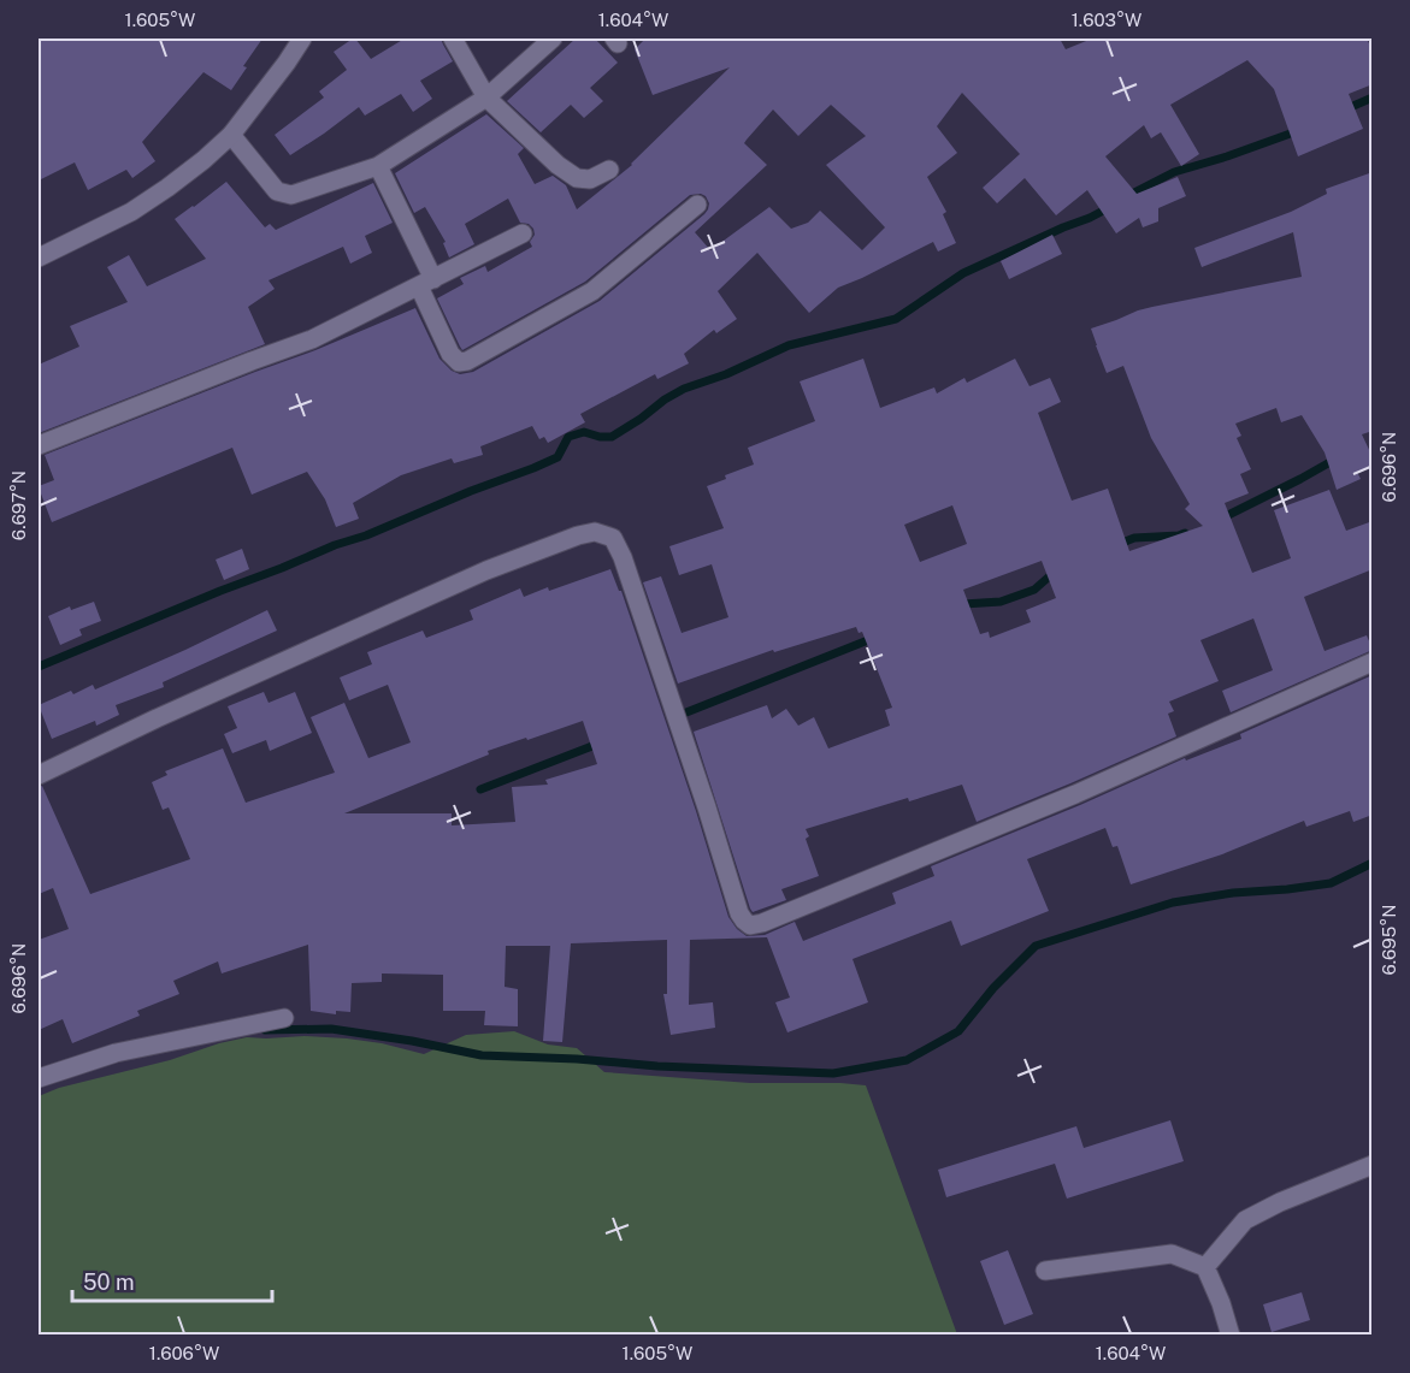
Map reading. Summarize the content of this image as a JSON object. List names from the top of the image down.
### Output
{
  "scale_bar": "50 m",
  "coordinates": [
    "1.605°W",
    "1.604°W",
    "1.603°W",
    "6.696°N",
    "6.697°N",
    "6.695°N",
    "1.606°W"
  ]
}
